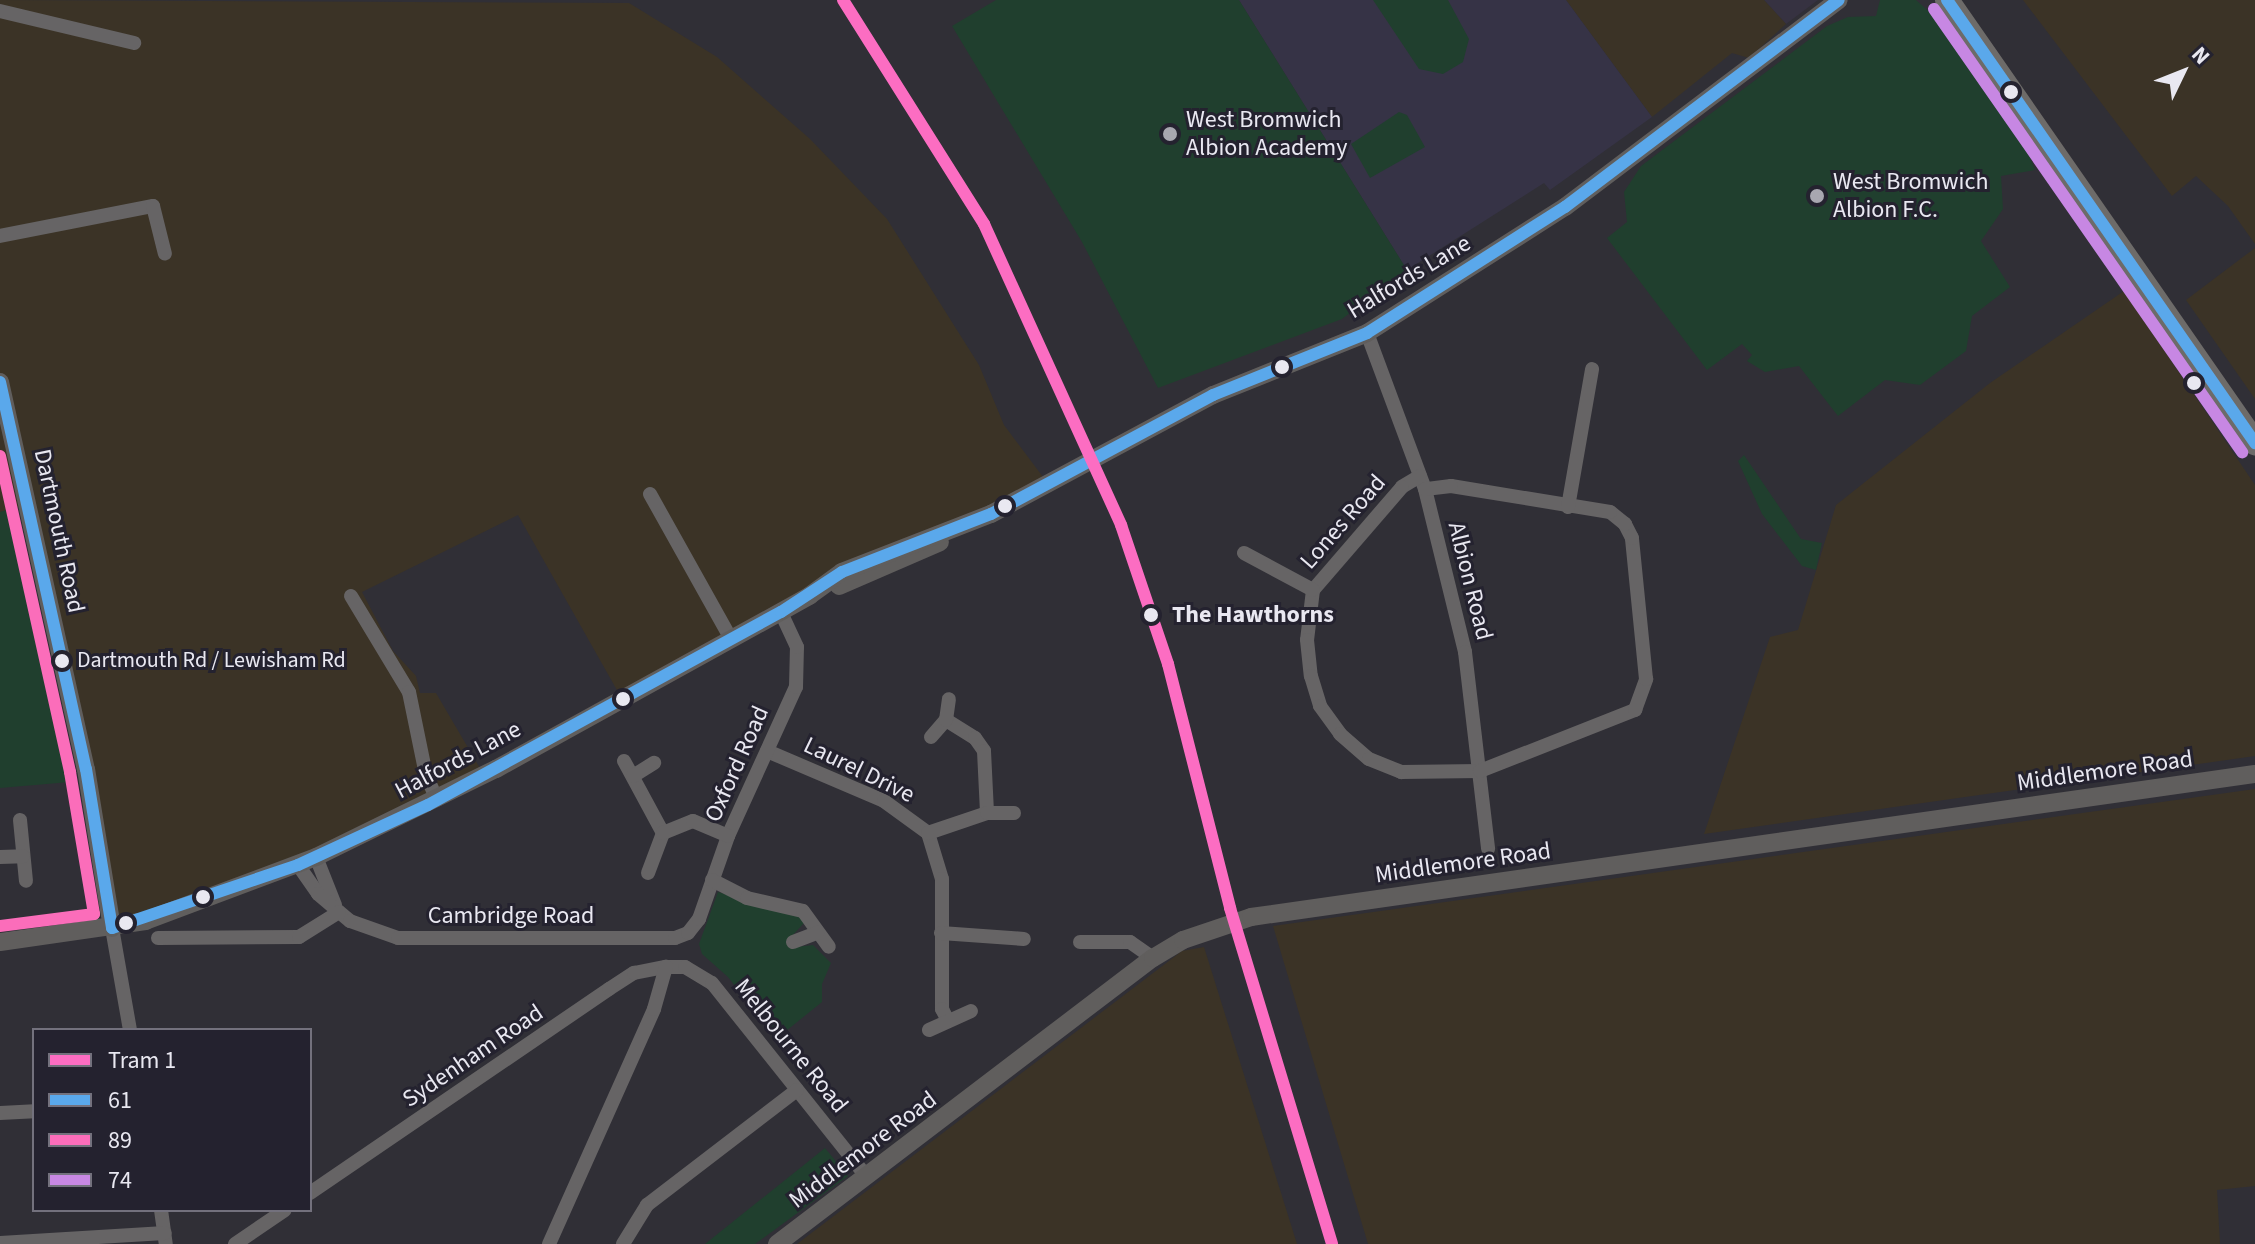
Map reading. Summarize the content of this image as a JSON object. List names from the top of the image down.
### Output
{
  "streets": {
    "street": [
      "Halfords Lane",
      "Lones Road",
      "Dartmouth Road",
      "Albion Road",
      "Oxford Road",
      "Laurel Drive",
      "Middlemore Road",
      "Cambridge Road",
      "Melbourne Road",
      "Sydenham Road"
    ]
  },
  "crossings": [
    ["Halfords Lane", "Dartmouth Road"],
    ["Halfords Lane", "Albion Road"],
    ["Halfords Lane", "Oxford Road"],
    ["Halfords Lane", "Cambridge Road"],
    ["Lones Road", "Albion Road"],
    ["Oxford Road", "Laurel Drive"],
    ["Oxford Road", "Cambridge Road"],
    ["Middlemore Road", "Melbourne Road"],
    ["Melbourne Road", "Sydenham Road"]
  ],
  "places": [
    "West Bromwich Albion Academy",
    "West Bromwich Albion F.C.",
    "The Hawthorns",
    "Dartmouth Rd / Lewisham Rd"
  ],
  "lines": [
    "tram line 1",
    "transit line 61",
    "transit line 74",
    "transit line 89"
  ],
  "legend": [
    "Tram 1",
    "61",
    "89",
    "74"
  ],
  "north": "top right"
}
